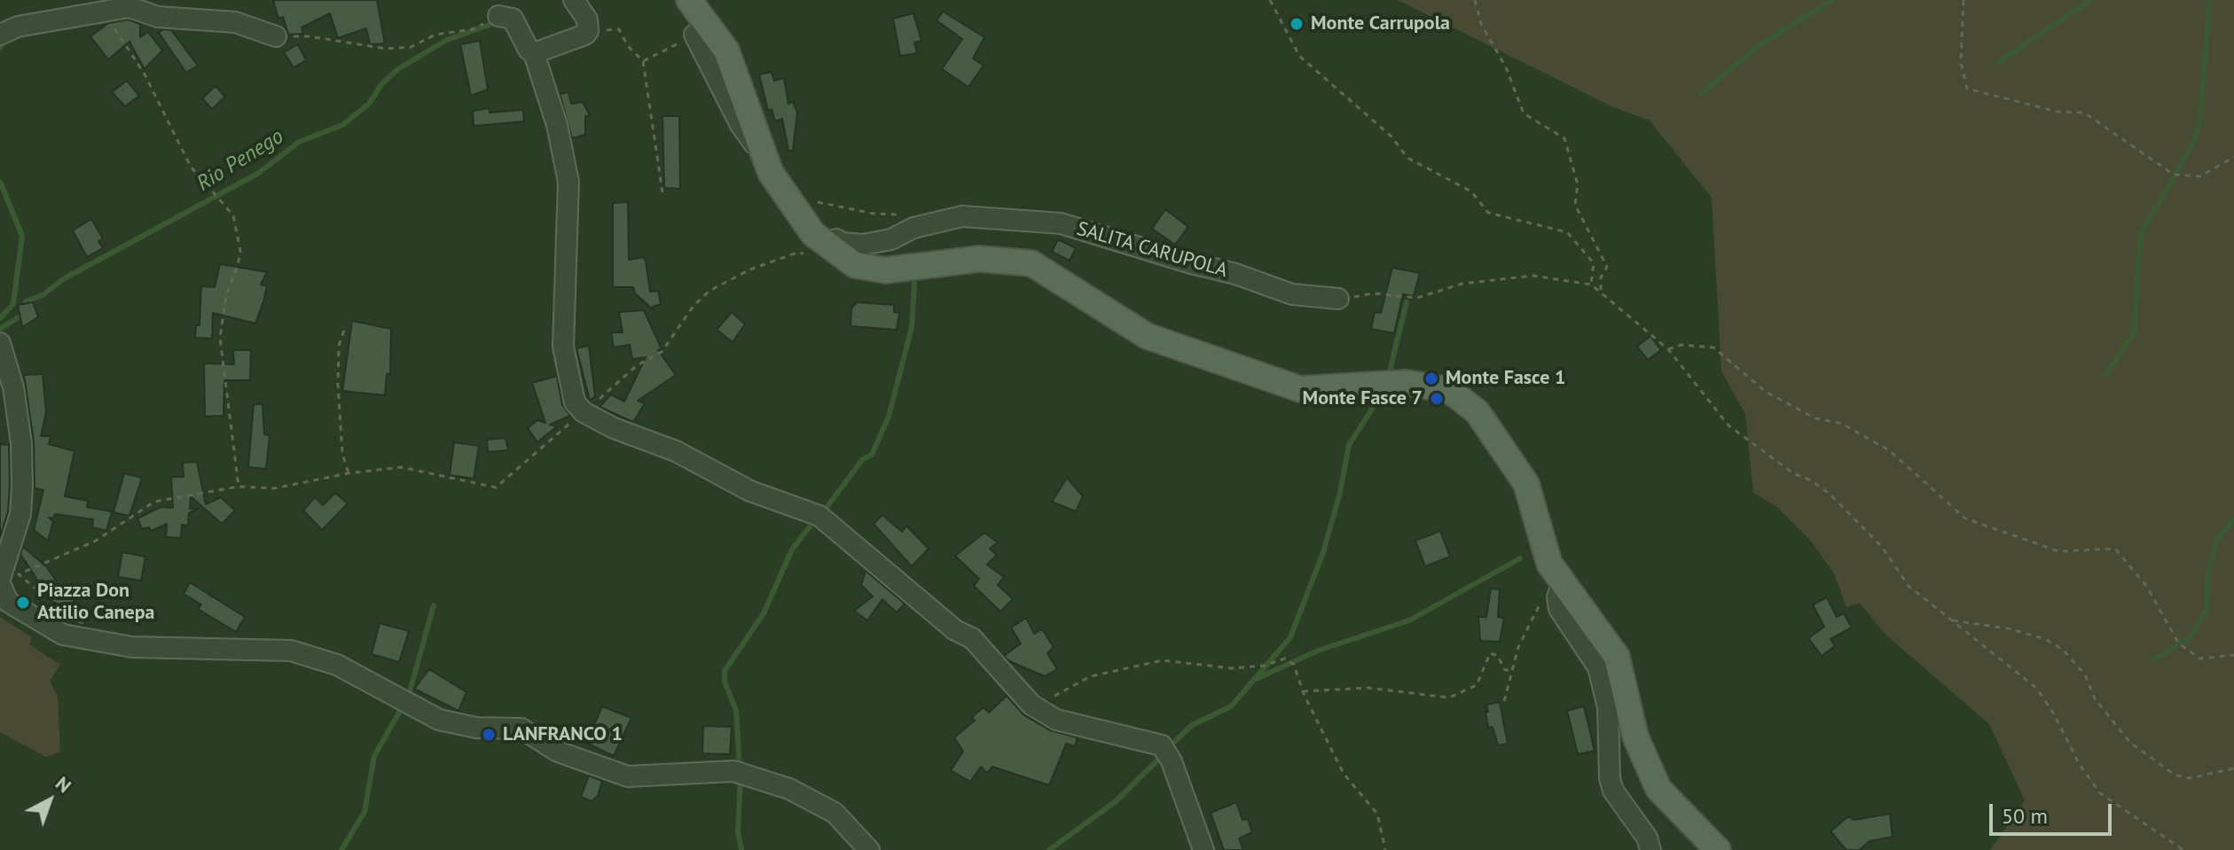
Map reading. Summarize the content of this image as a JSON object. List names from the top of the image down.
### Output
{
  "streets": {
    "street": ["SALITA CARUPOLA"]
  },
  "water": ["Rio Penego"],
  "places": [
    "Monte Carrupola",
    "Monte Fasce 1",
    "Monte Fasce 7",
    "Piazza Don Attilio Canepa",
    "LANFRANCO 1"
  ],
  "scale_bar": "50 m",
  "north": "top right"
}
